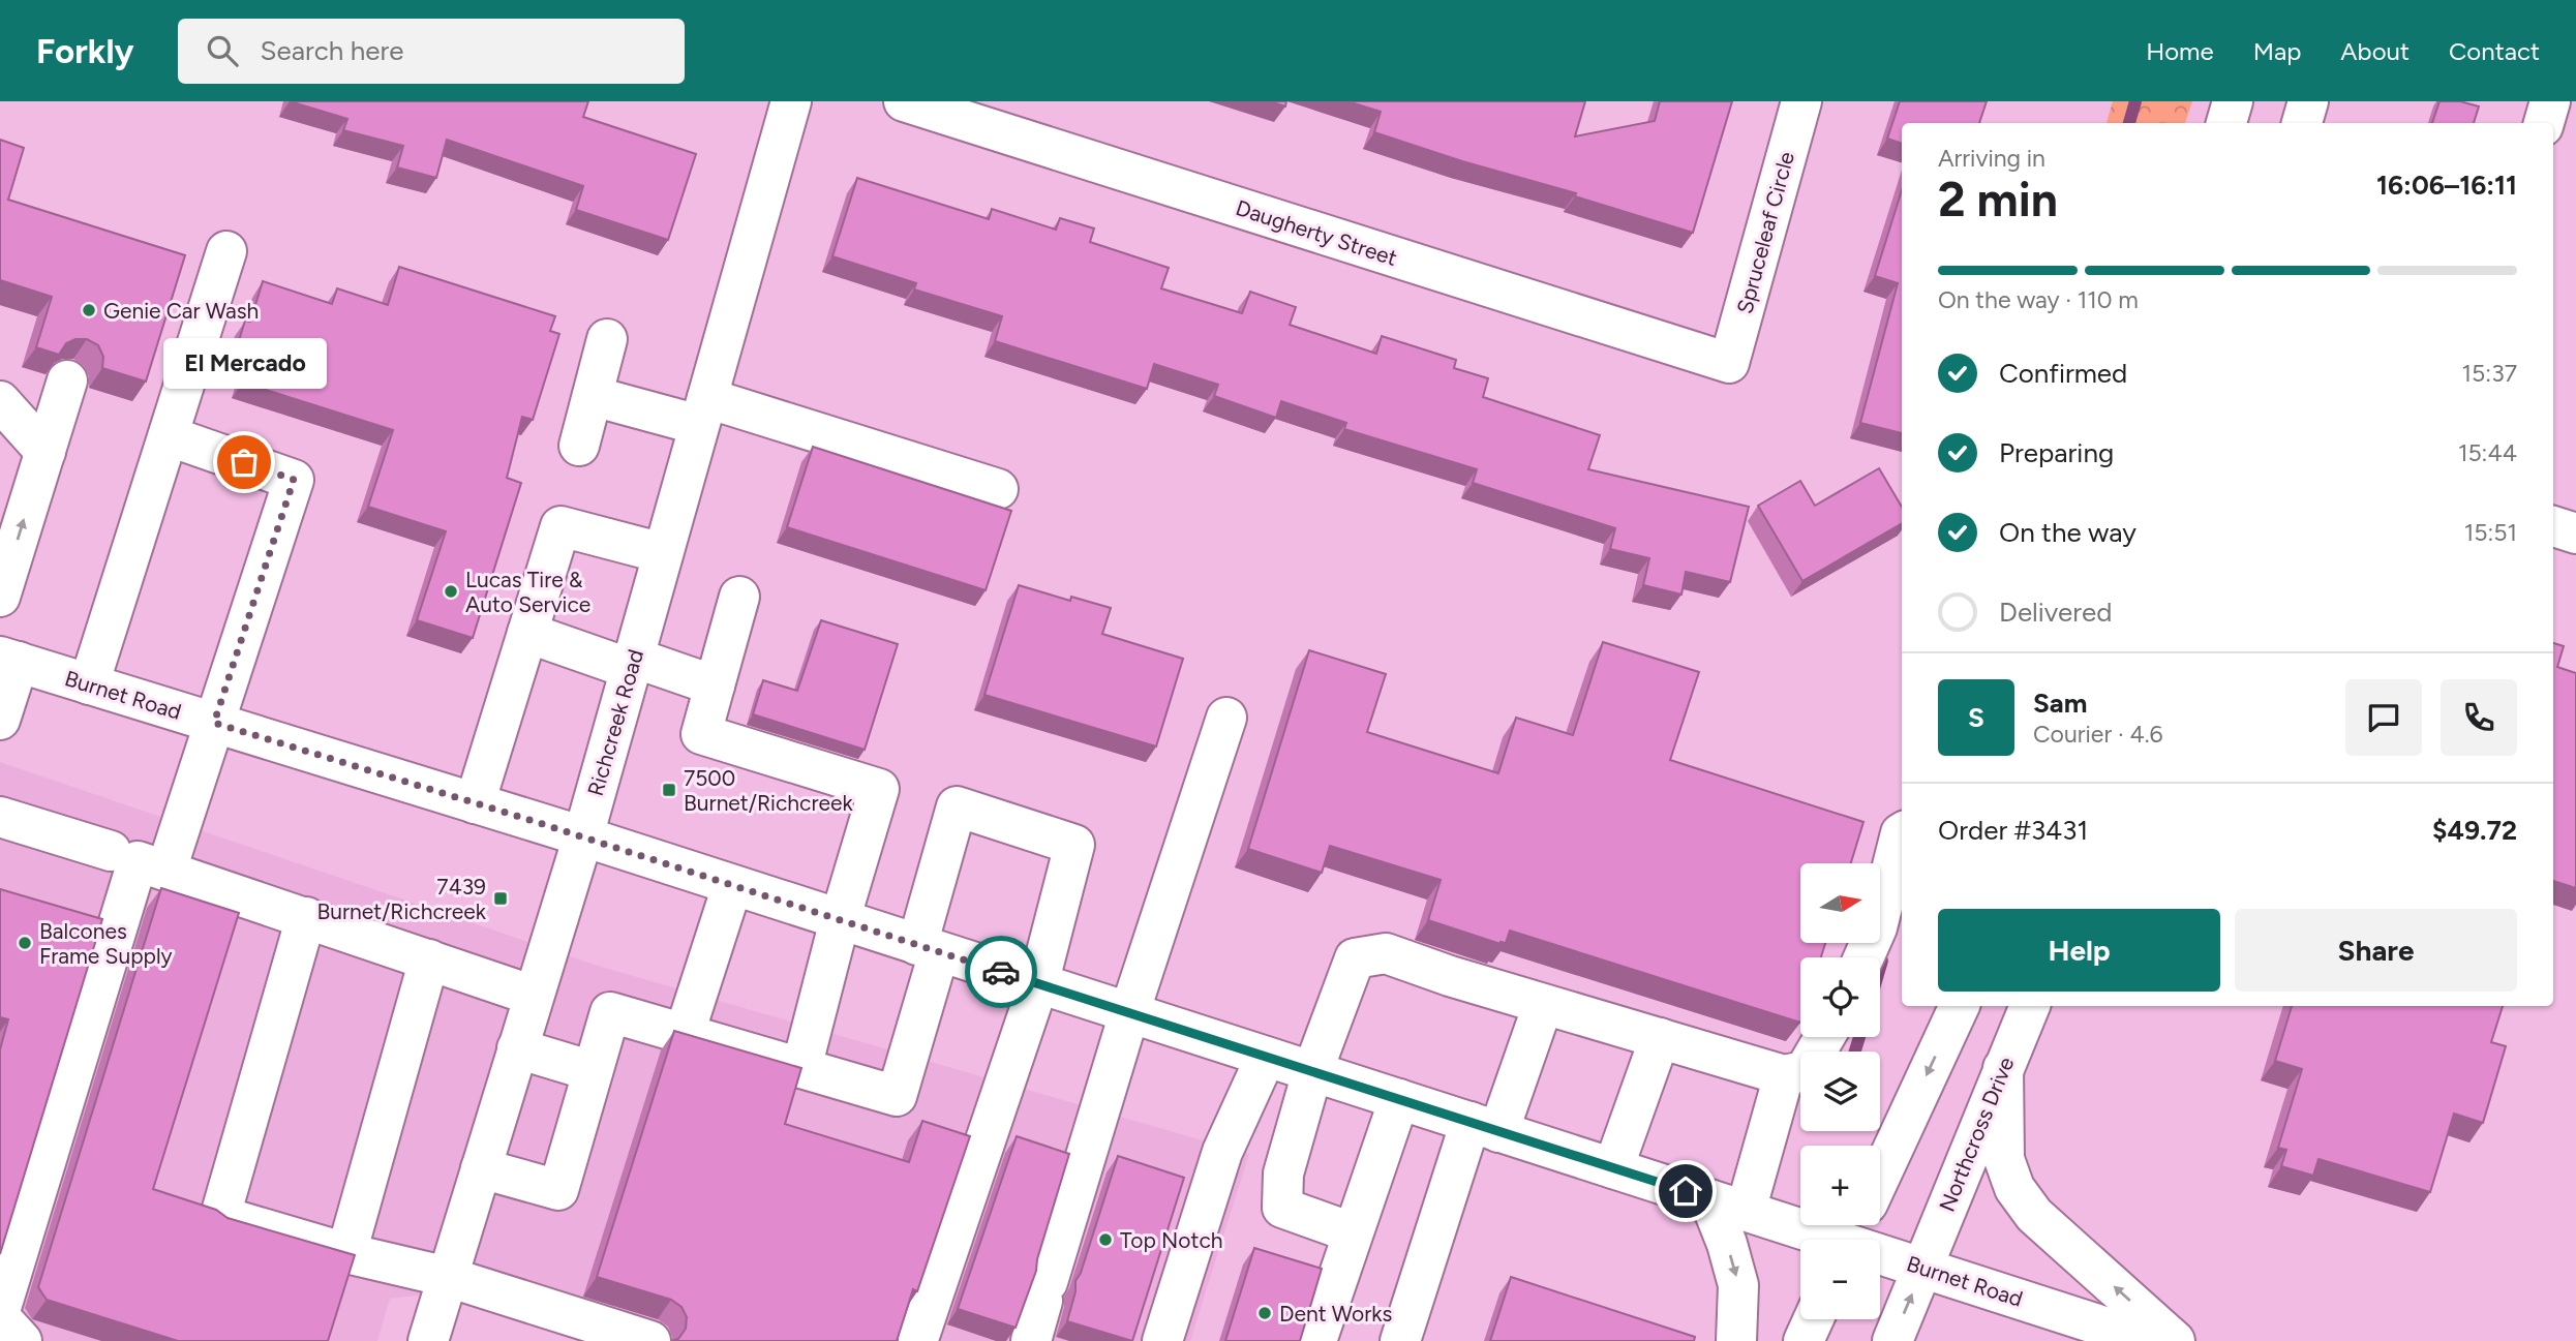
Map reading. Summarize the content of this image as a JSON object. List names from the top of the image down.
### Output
{
  "streets": {
    "street": [
      "Daugherty Street",
      "Spruceleaf Circle",
      "Burnet Road",
      "Richcreek Road",
      "Northcross Drive"
    ]
  },
  "crossings": [
    ["Daugherty Street", "Spruceleaf Circle"],
    ["Burnet Road", "Richcreek Road"],
    ["Burnet Road", "Northcross Drive"]
  ],
  "places": {
    "other": [
      "Genie Car Wash",
      "El Mercado",
      "Lucas Tire & Auto Service",
      "Balcones Frame Supply",
      "Top Notch",
      "Dent Works"
    ],
    "transit": ["7500 Burnet/Richcreek", "7439 Burnet/Richcreek"]
  },
  "north": "right",
  "page": {
    "header": "Forkly",
    "search": "Search here",
    "nav": [
      "Home",
      "Map",
      "About",
      "Contact"
    ],
    "heading": ["2 min", "Arriving in", "16:06–16:11"],
    "panel": [
      "Sam",
      "Courier · 4.6",
      "Order #3431",
      "$49.72"
    ],
    "bar": "On the way · 110 m",
    "list": [
      ["Confirmed", "15:37"],
      ["Preparing", "15:44"],
      ["On the way", "15:51"],
      "Delivered"
    ],
    "bubble": "El Mercado",
    "round": "S",
    "map_buttons": ["+", "−"],
    "buttons": ["Help", "Share"]
  }
}
